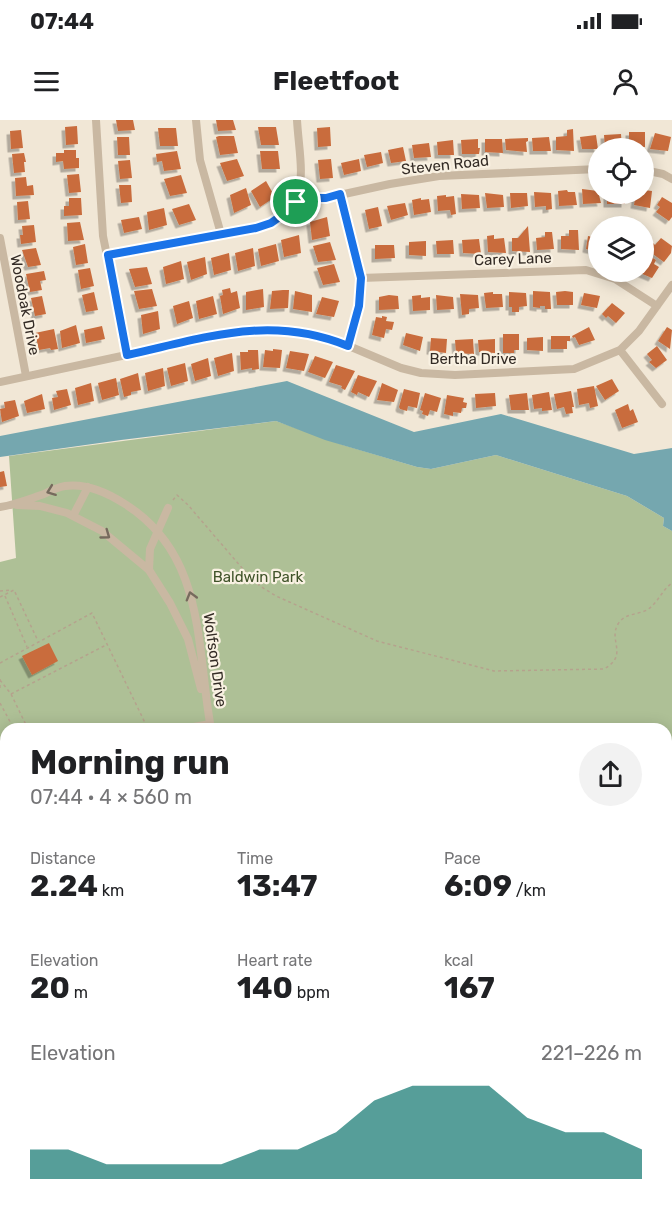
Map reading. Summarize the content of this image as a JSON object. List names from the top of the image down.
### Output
{
  "streets": {
    "street": [
      "Steven Road",
      "Carey Lane",
      "Woodoak Drive",
      "Bertha Drive",
      "Wolfson Drive"
    ]
  },
  "crossings": [
    ["Carey Lane", "Bertha Drive"],
    ["Woodoak Drive", "Bertha Drive"]
  ],
  "parks": ["Baldwin Park"],
  "page": {
    "status": "07:44",
    "header": "Fleetfoot",
    "heading": ["Morning run", "07:44 · 4 × 560 m"],
    "stats": [
      ["Distance", "2.24 km"],
      ["Time", "13:47"],
      ["Pace", "6:09 /km"],
      ["Elevation", "20 m"],
      ["Heart rate", "140 bpm"],
      ["kcal", "167"]
    ],
    "chart": ["Elevation", "221–226 m"]
  }
}
